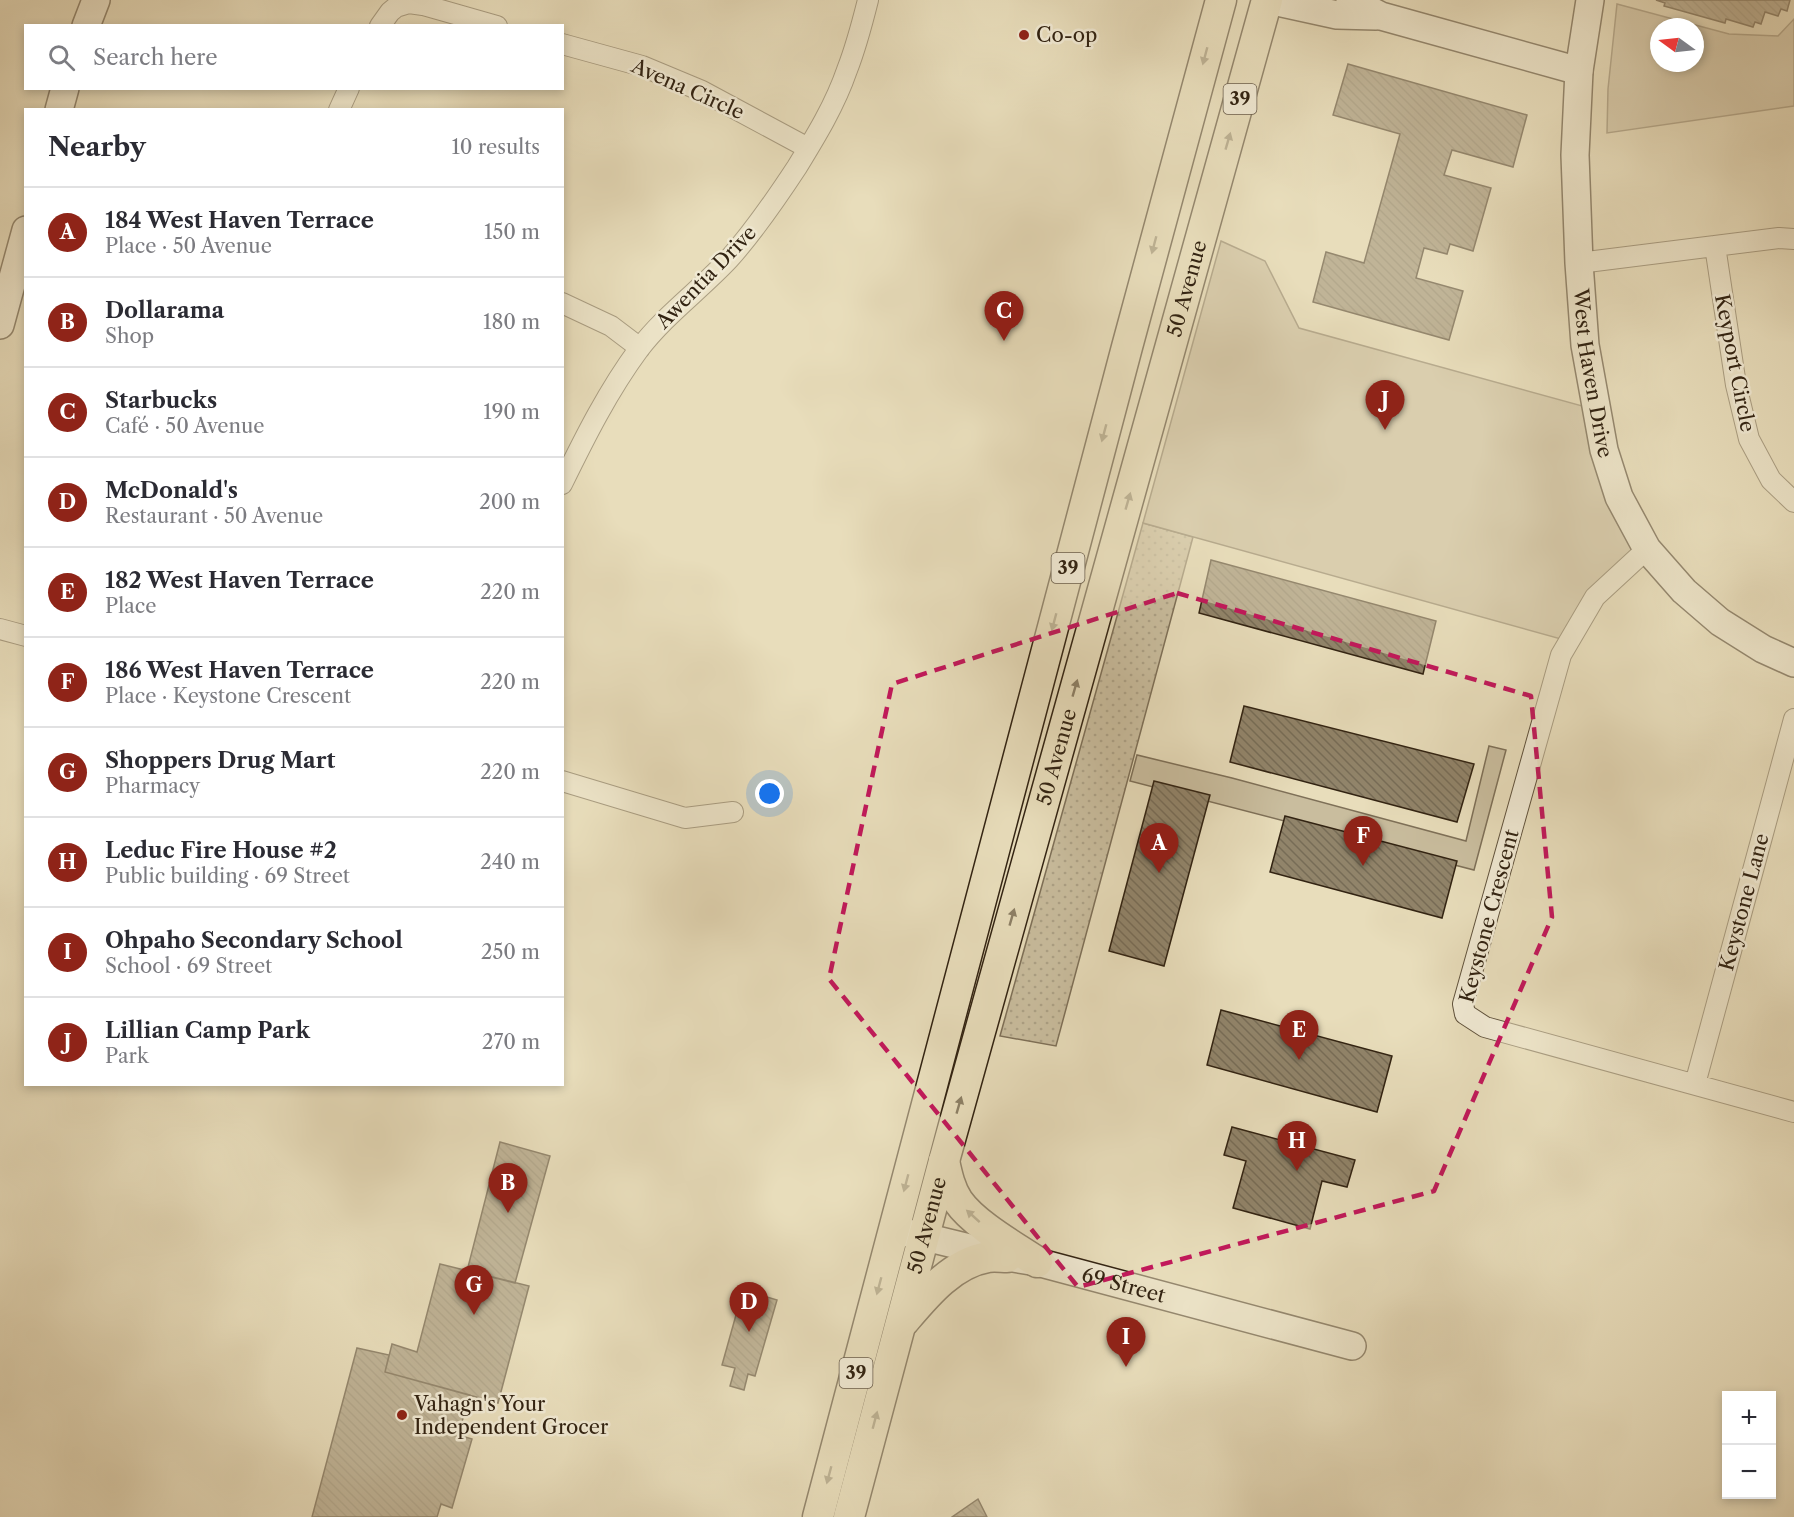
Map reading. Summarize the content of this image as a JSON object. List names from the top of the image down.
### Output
{
  "streets": {
    "main road": ["39", "50 Avenue"],
    "street": [
      "Avena Circle",
      "Awentia Drive",
      "Keyport Circle",
      "West Haven Drive",
      "Keystone Lane",
      "Keystone Crescent",
      "69 Street"
    ]
  },
  "crossings": [
    ["Avena Circle", "Awentia Drive"],
    ["50 Avenue", "69 Street"],
    ["West Haven Drive", "Keystone Crescent"],
    ["Keystone Lane", "Keystone Crescent"]
  ],
  "places": ["Co-op", "Vahagn's Your Independent Grocer"],
  "north": "left",
  "page": {
    "search": "Search here",
    "heading": ["Nearby", "10 results"],
    "list": [
      {
        "mark": "A",
        "name": "184 West Haven Terrace",
        "note": "Place · 50 Avenue",
        "value": "150 m"
      },
      {
        "mark": "B",
        "name": "Dollarama",
        "note": "Shop",
        "value": "180 m"
      },
      {
        "mark": "C",
        "name": "Starbucks",
        "note": "Café · 50 Avenue",
        "value": "190 m"
      },
      {
        "mark": "D",
        "name": "McDonald's",
        "note": "Restaurant · 50 Avenue",
        "value": "200 m"
      },
      {
        "mark": "E",
        "name": "182 West Haven Terrace",
        "note": "Place",
        "value": "220 m"
      },
      {
        "mark": "F",
        "name": "186 West Haven Terrace",
        "note": "Place · Keystone Crescent",
        "value": "220 m"
      },
      {
        "mark": "G",
        "name": "Shoppers Drug Mart",
        "note": "Pharmacy",
        "value": "220 m"
      },
      {
        "mark": "H",
        "name": "Leduc Fire House #2",
        "note": "Public building · 69 Street",
        "value": "240 m"
      },
      {
        "mark": "I",
        "name": "Ohpaho Secondary School",
        "note": "School · 69 Street",
        "value": "250 m"
      },
      {
        "mark": "J",
        "name": "Lillian Camp Park",
        "note": "Park",
        "value": "270 m"
      }
    ],
    "pins": [
      "C",
      "J",
      "F",
      "A",
      "E",
      "H",
      "B",
      "G",
      "D",
      "I"
    ],
    "map_buttons": ["+", "−"]
  }
}
